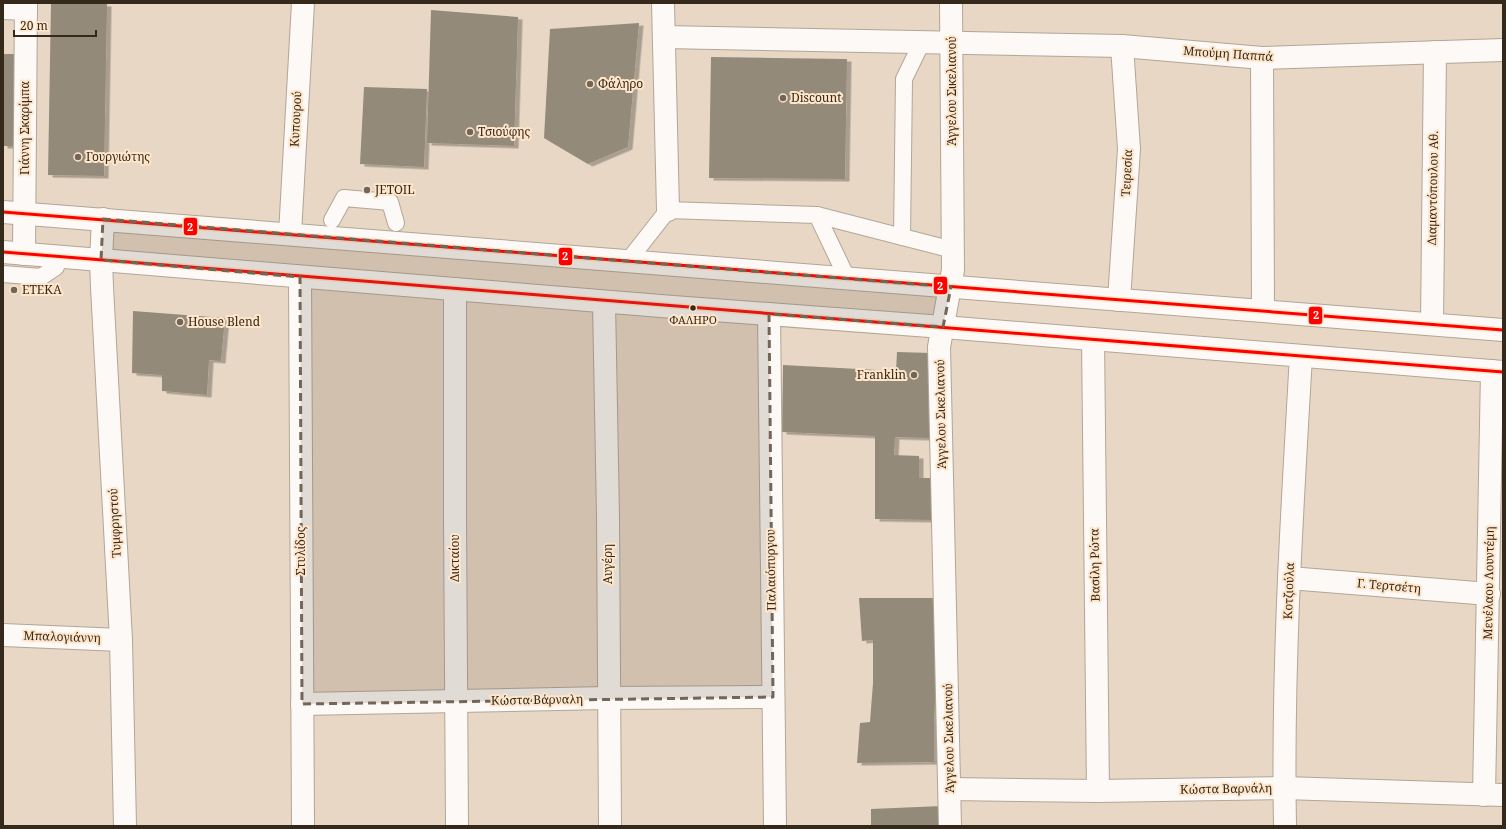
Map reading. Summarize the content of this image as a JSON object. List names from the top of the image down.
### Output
{
  "streets": {
    "street": [
      "Μπούμη Παππά",
      "Άγγελου Σικελιανού",
      "Κυπουρού",
      "Γιάννη Σκαρίμπα",
      "Τειρεσία",
      "Διαμαντόπουλου Αθ.",
      "Τυμφρηστού",
      "Στυλίδος",
      "Δικταίου",
      "Αυγέρη",
      "Βασίλη Ρώτα",
      "Παλαιόπυργου",
      "Μενέλαου Λουντέμη",
      "Γ. Τερτσέτη",
      "Κοτζιούλα",
      "Μπαλογιάννη",
      "Κώστα Βάρναλη",
      "Κώστα Βαρνάλη"
    ]
  },
  "crossings": [
    ["Μπούμη Παππά", "Άγγελου Σικελιανού"],
    ["Μπούμη Παππά", "Τειρεσία"],
    ["Μπούμη Παππά", "Διαμαντόπουλου Αθ."],
    ["Άγγελου Σικελιανού", "Κώστα Βαρνάλη"],
    ["Τυμφρηστού", "Μπαλογιάννη"],
    ["Στυλίδος", "Κώστα Βάρναλη"],
    ["Δικταίου", "Κώστα Βάρναλη"],
    ["Αυγέρη", "Κώστα Βάρναλη"],
    ["Βασίλη Ρώτα", "Κώστα Βαρνάλη"],
    ["Παλαιόπυργου", "Κώστα Βάρναλη"],
    ["Μενέλαου Λουντέμη", "Γ. Τερτσέτη"],
    ["Μενέλαου Λουντέμη", "Κώστα Βαρνάλη"],
    ["Γ. Τερτσέτη", "Κοτζιούλα"],
    ["Κοτζιούλα", "Κώστα Βαρνάλη"]
  ],
  "places": [
    "Φάληρο",
    "Discount",
    "Τσιούφης",
    "Γουργιώτης",
    "JETOIL",
    "ΕΤΕΚΑ",
    "ΦΑΛΗΡΟ",
    "House Blend",
    "Franklin"
  ],
  "lines": ["transit line 2"],
  "scale_bar": "20 m"
}
